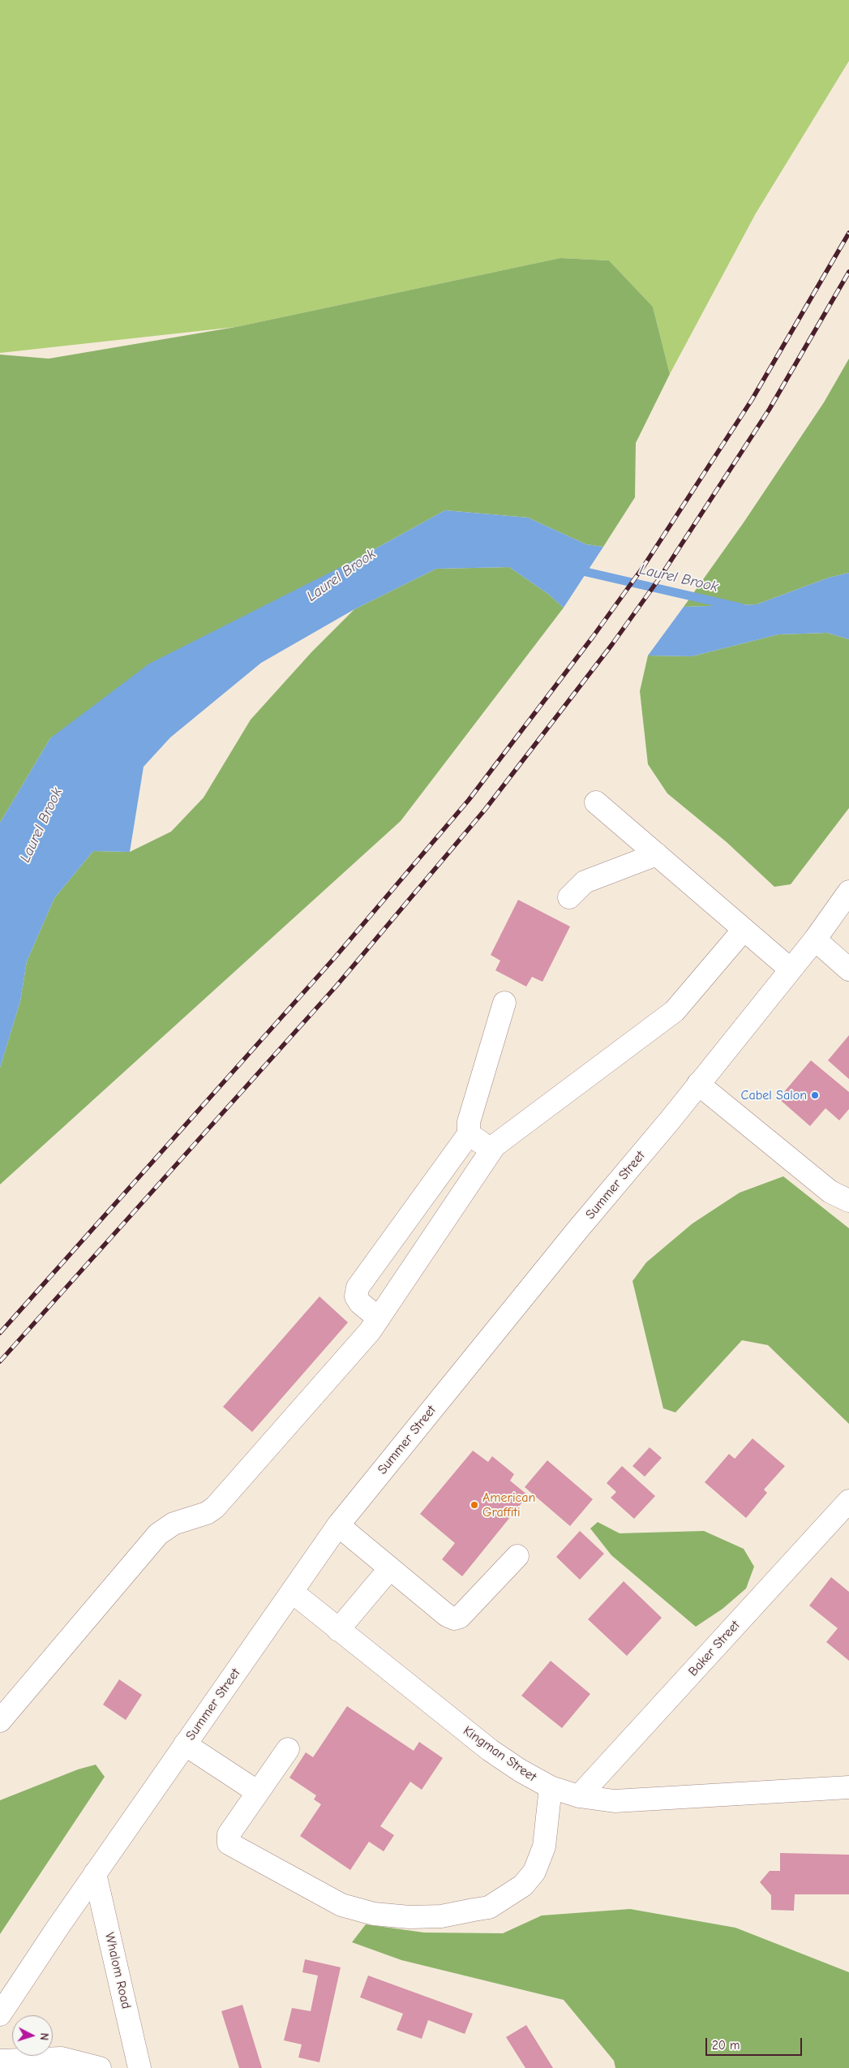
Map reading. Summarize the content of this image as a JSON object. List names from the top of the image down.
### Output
{
  "streets": {
    "main road": [
      "Summer Street",
      "Baker Street",
      "Kingman Street",
      "Whalom Road"
    ]
  },
  "crossings": [
    ["Summer Street", "Kingman Street"],
    ["Summer Street", "Whalom Road"],
    ["Baker Street", "Kingman Street"]
  ],
  "water": ["Laurel Brook"],
  "places": ["Cabel Salon", "American Graffiti"],
  "scale_bar": "20 m",
  "north": "right"
}
